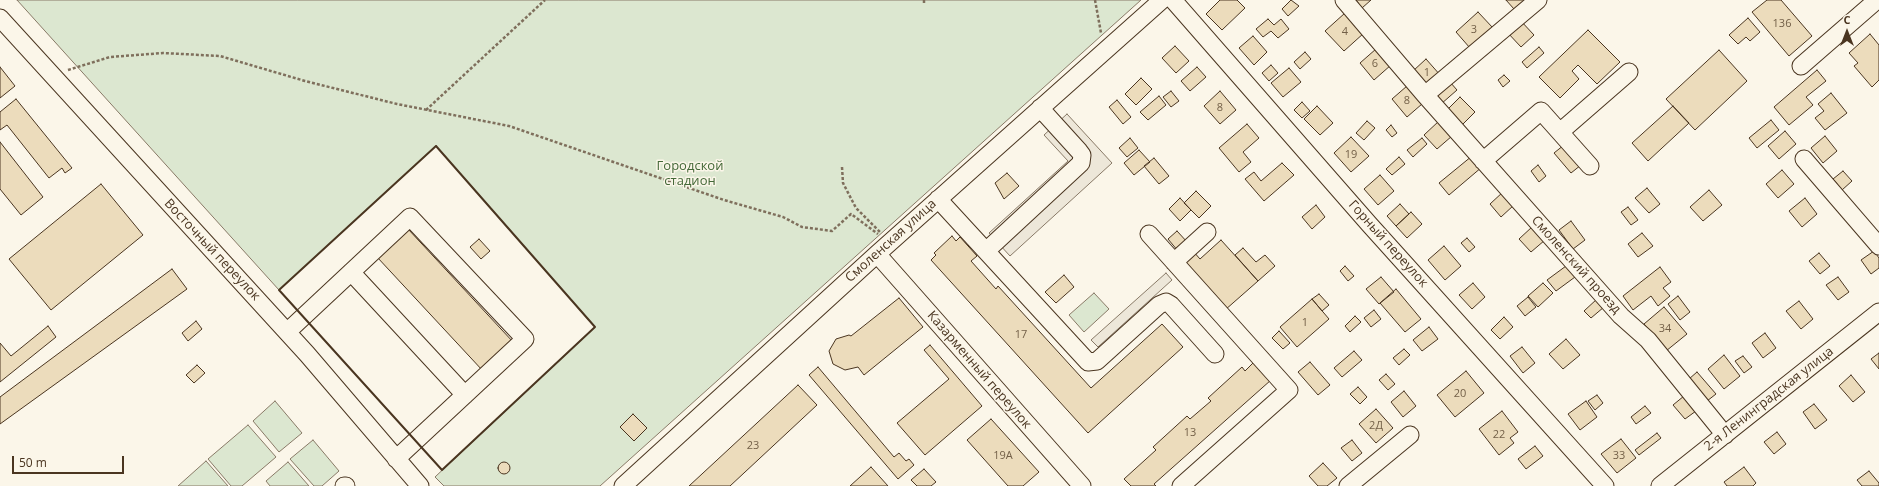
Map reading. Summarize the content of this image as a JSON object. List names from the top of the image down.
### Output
{
  "streets": {
    "street": [
      "Смоленская улица",
      "Горный переулок",
      "Восточный переулок",
      "Смоленский проезд",
      "Казарменный переулок",
      "2-я Ленинградская улица"
    ]
  },
  "crossings": [
    ["Смоленская улица", "Казарменный переулок"],
    ["Смоленский проезд", "2-я Ленинградская улица"]
  ],
  "parks": ["Городской стадион"],
  "house_numbers": [
    "136",
    "3",
    "4",
    "6",
    "1",
    "8",
    "8",
    "19",
    "1",
    "34",
    "17",
    "20",
    "2Д",
    "13",
    "22",
    "23",
    "19А",
    "33"
  ],
  "scale_bar": "50 m",
  "north": "top"
}
